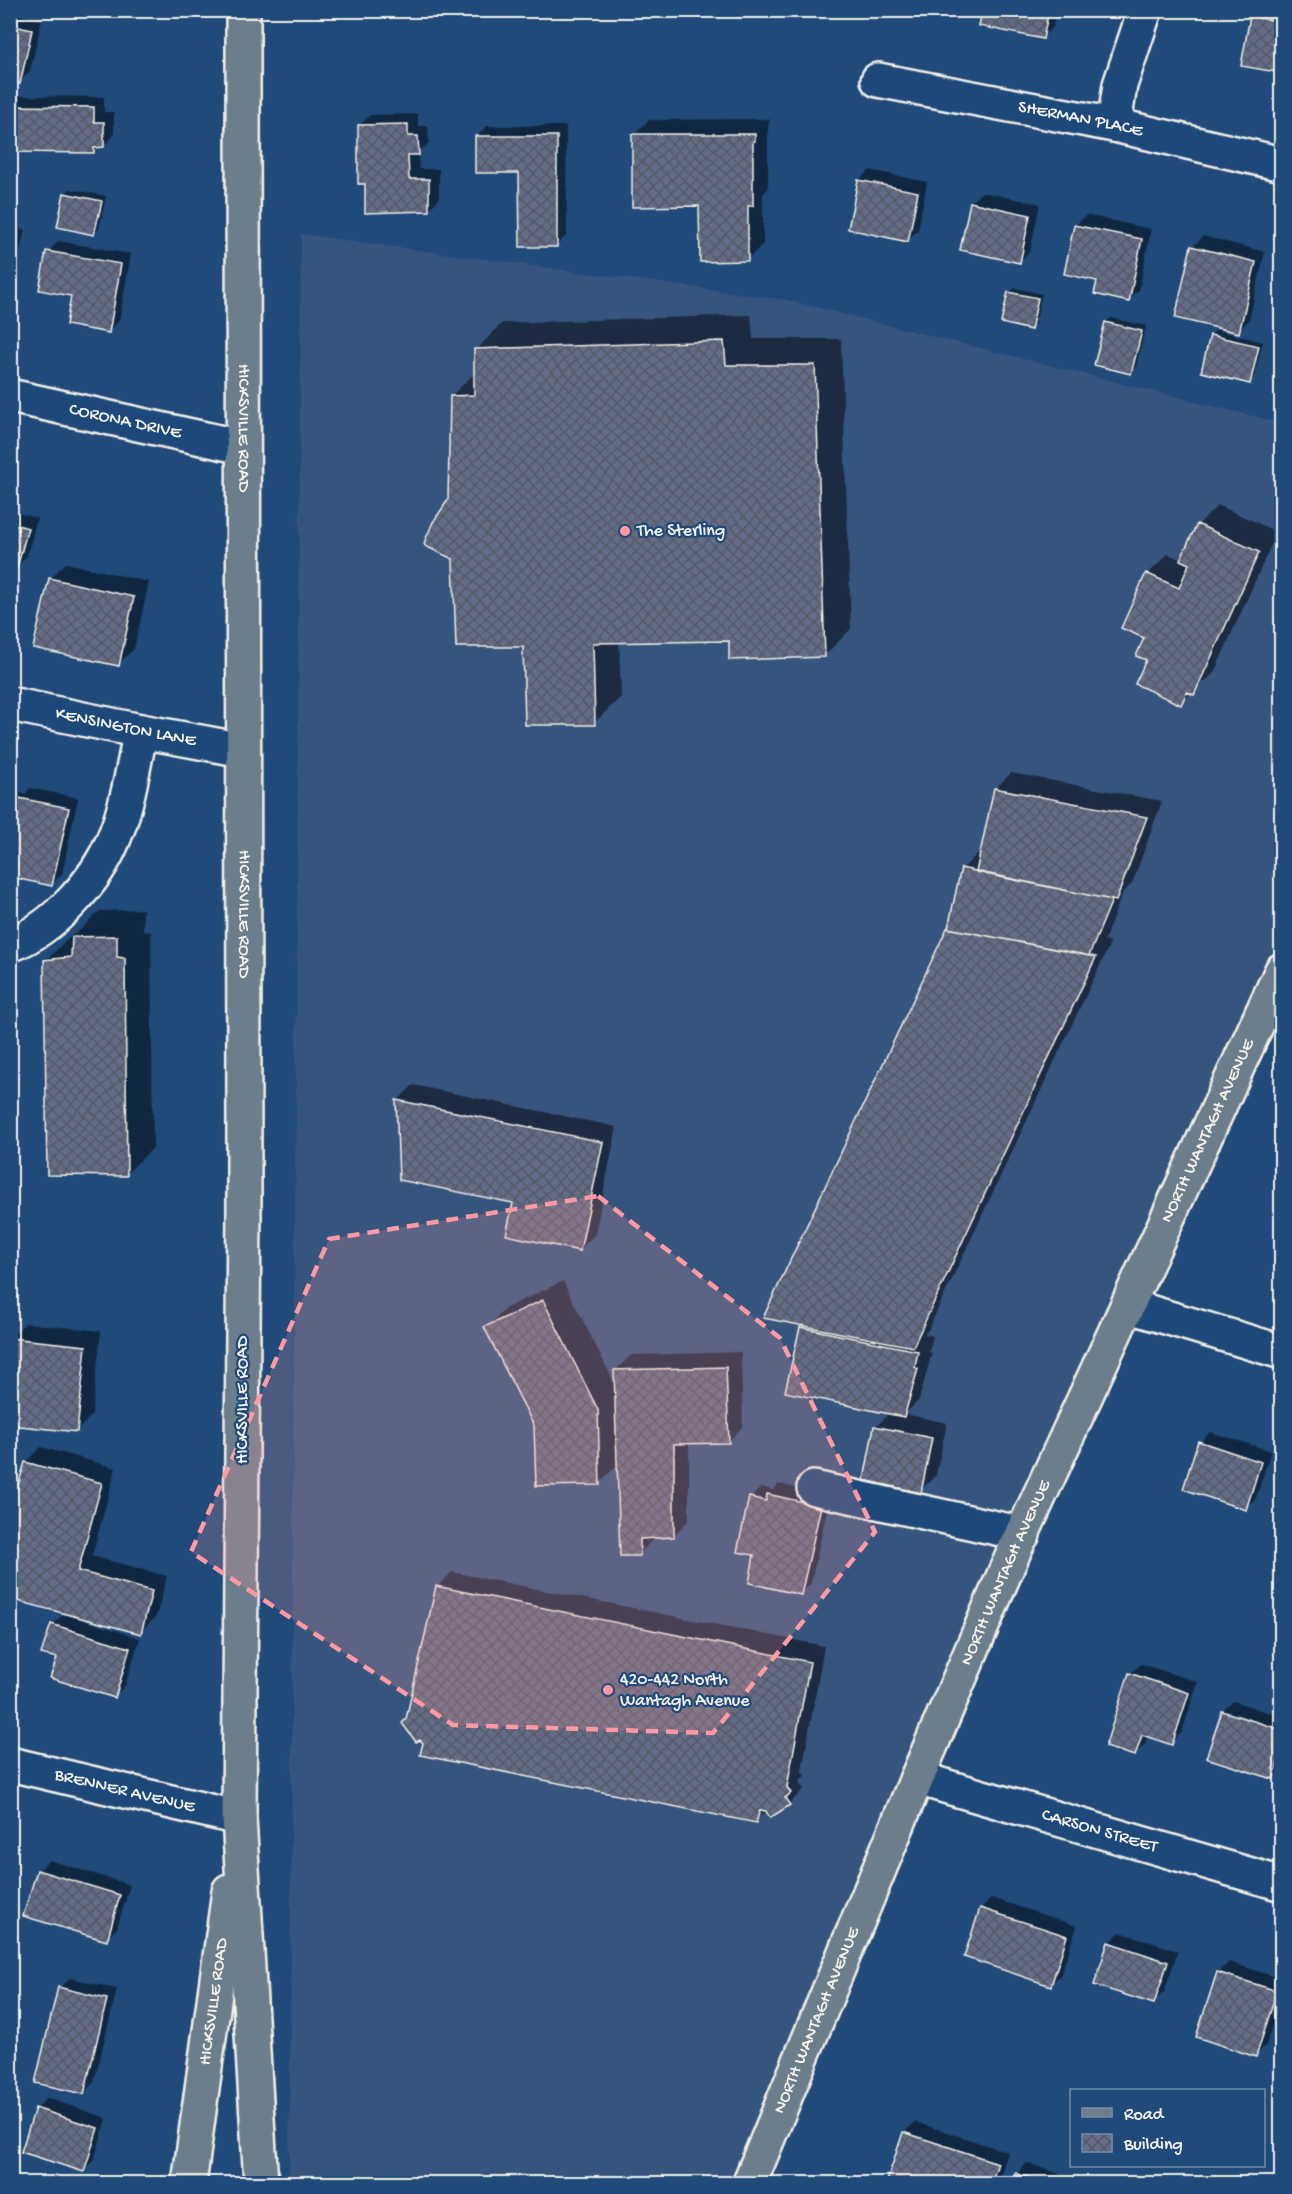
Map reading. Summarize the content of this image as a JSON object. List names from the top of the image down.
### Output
{
  "streets": {
    "main road": ["HICKSVILLE ROAD", "NORTH WANTAGH AVENUE"],
    "street": [
      "SHERMAN PLACE",
      "CORONA DRIVE",
      "KENSINGTON LANE",
      "BRENNER AVENUE",
      "CARSON STREET"
    ]
  },
  "crossings": [
    ["CORONA DRIVE", "HICKSVILLE ROAD"],
    ["HICKSVILLE ROAD", "KENSINGTON LANE"],
    ["HICKSVILLE ROAD", "BRENNER AVENUE"],
    ["NORTH WANTAGH AVENUE", "CARSON STREET"]
  ],
  "places": ["The Sterling", "420-442 North Wantagh Avenue"],
  "legend": ["Road", "Building"]
}
